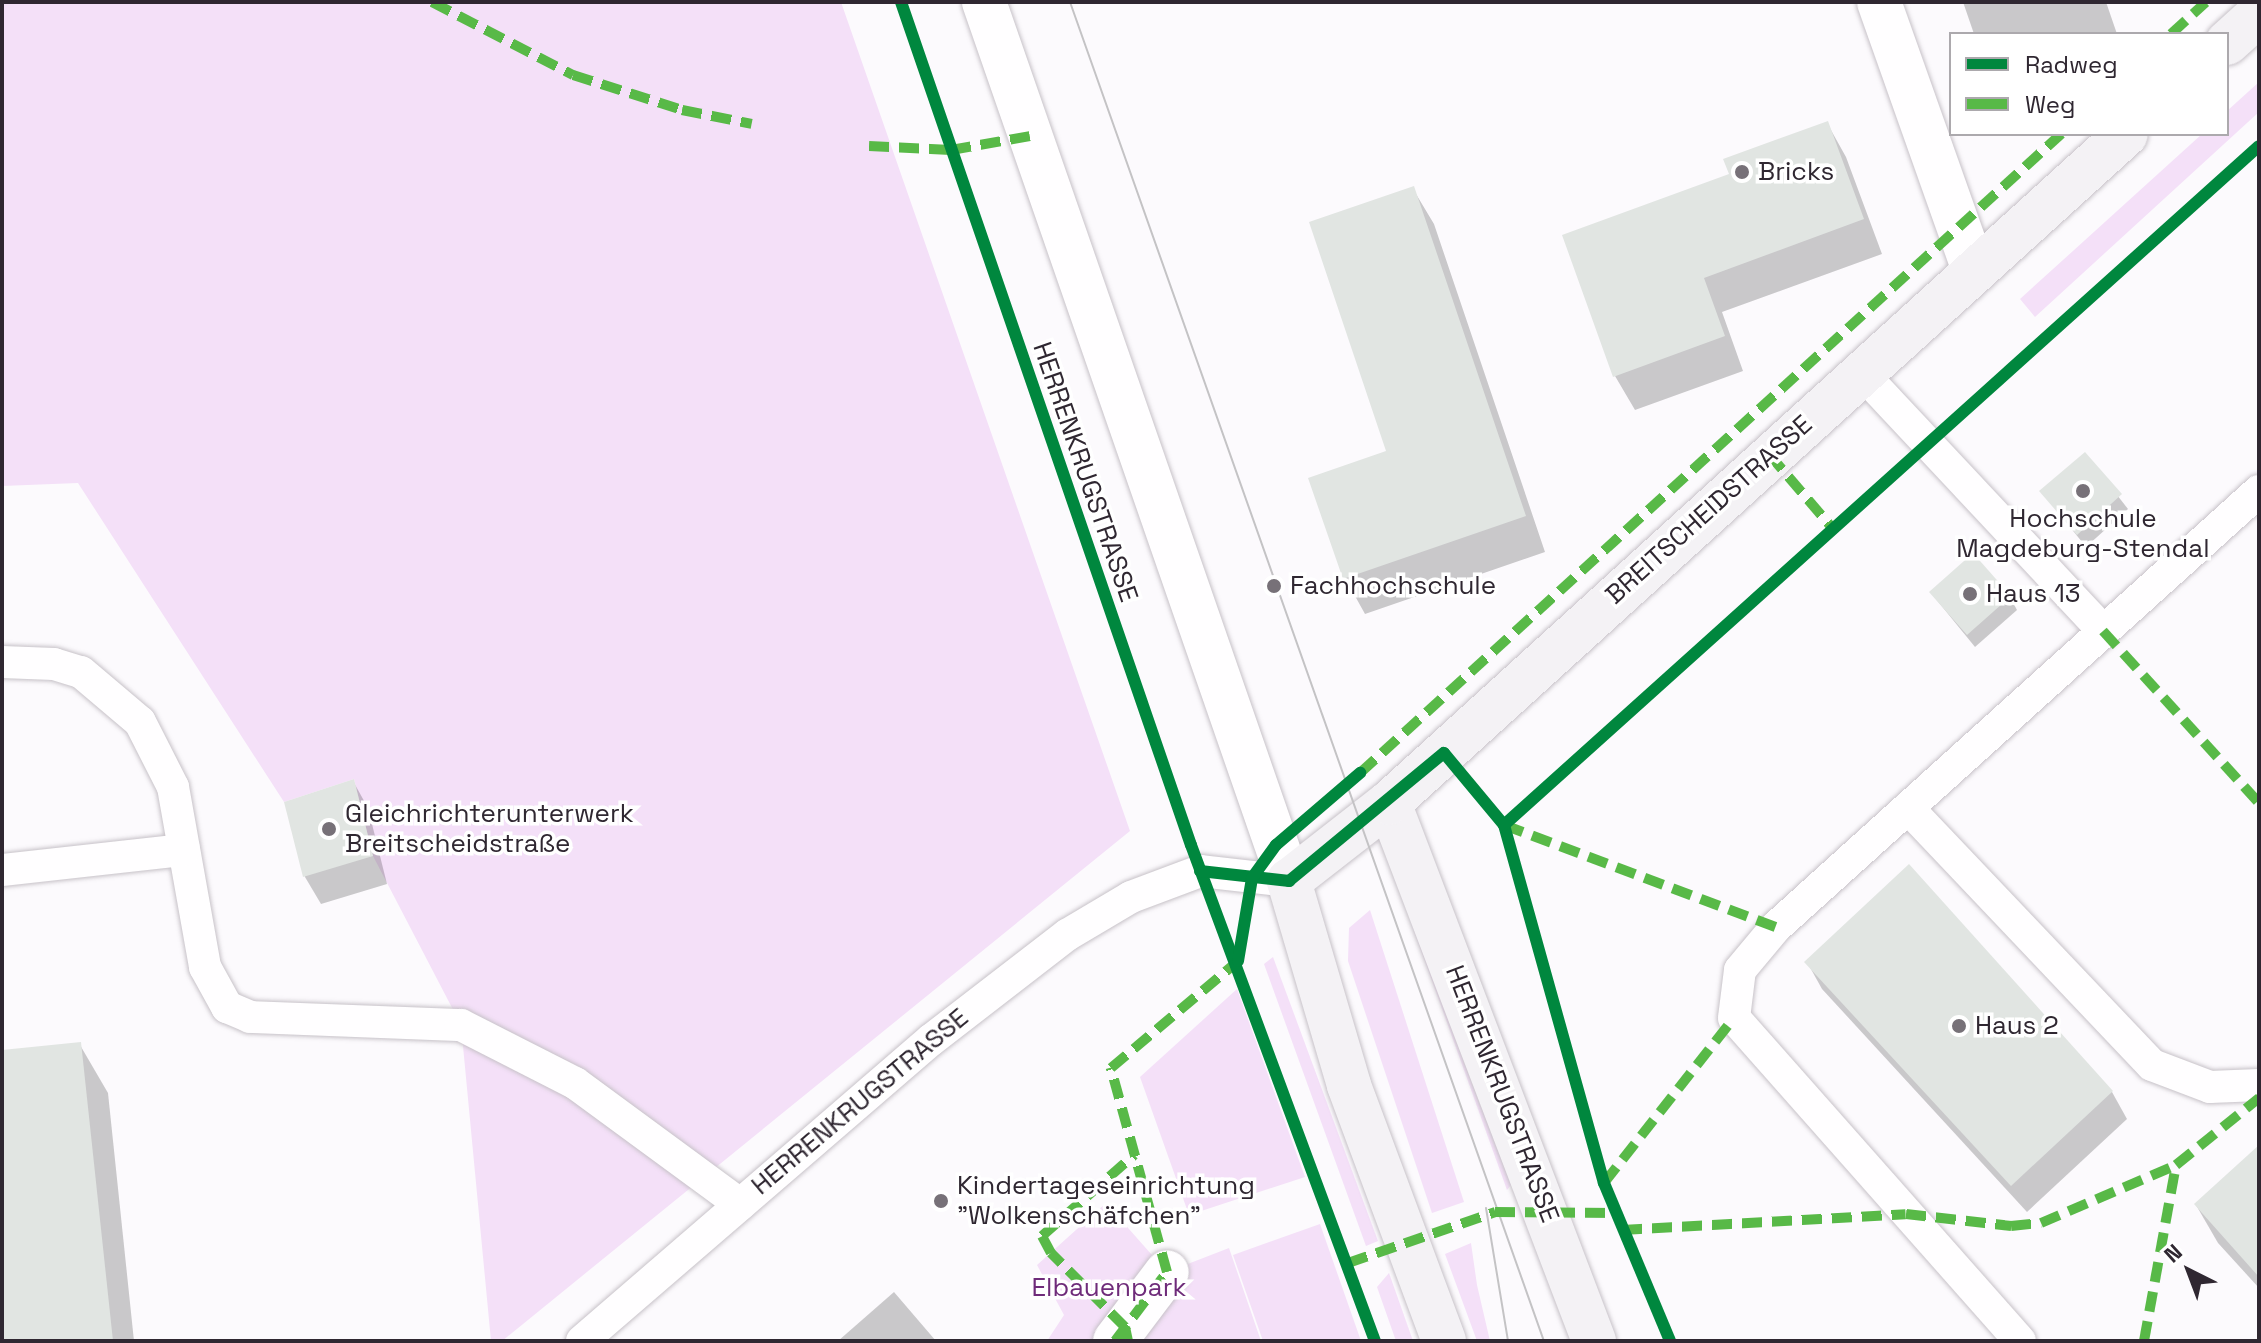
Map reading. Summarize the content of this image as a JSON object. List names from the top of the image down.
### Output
{
  "streets": {
    "street": ["HERRENKRUGSTRASSE", "BREITSCHEIDSTRASSE"]
  },
  "crossings": [
    ["HERRENKRUGSTRASSE", "BREITSCHEIDSTRASSE"]
  ],
  "parks": ["Elbauenpark"],
  "places": [
    "Bricks",
    "Hochschule Magdeburg-Stendal",
    "Fachhochschule",
    "Haus 13",
    "Gleichrichterunterwerk Breitscheidstraße",
    "Haus 2",
    "Kindertageseinrichtung \"Wolkenschäfchen\""
  ],
  "legend": ["Radweg", "Weg"],
  "north": "top left"
}
